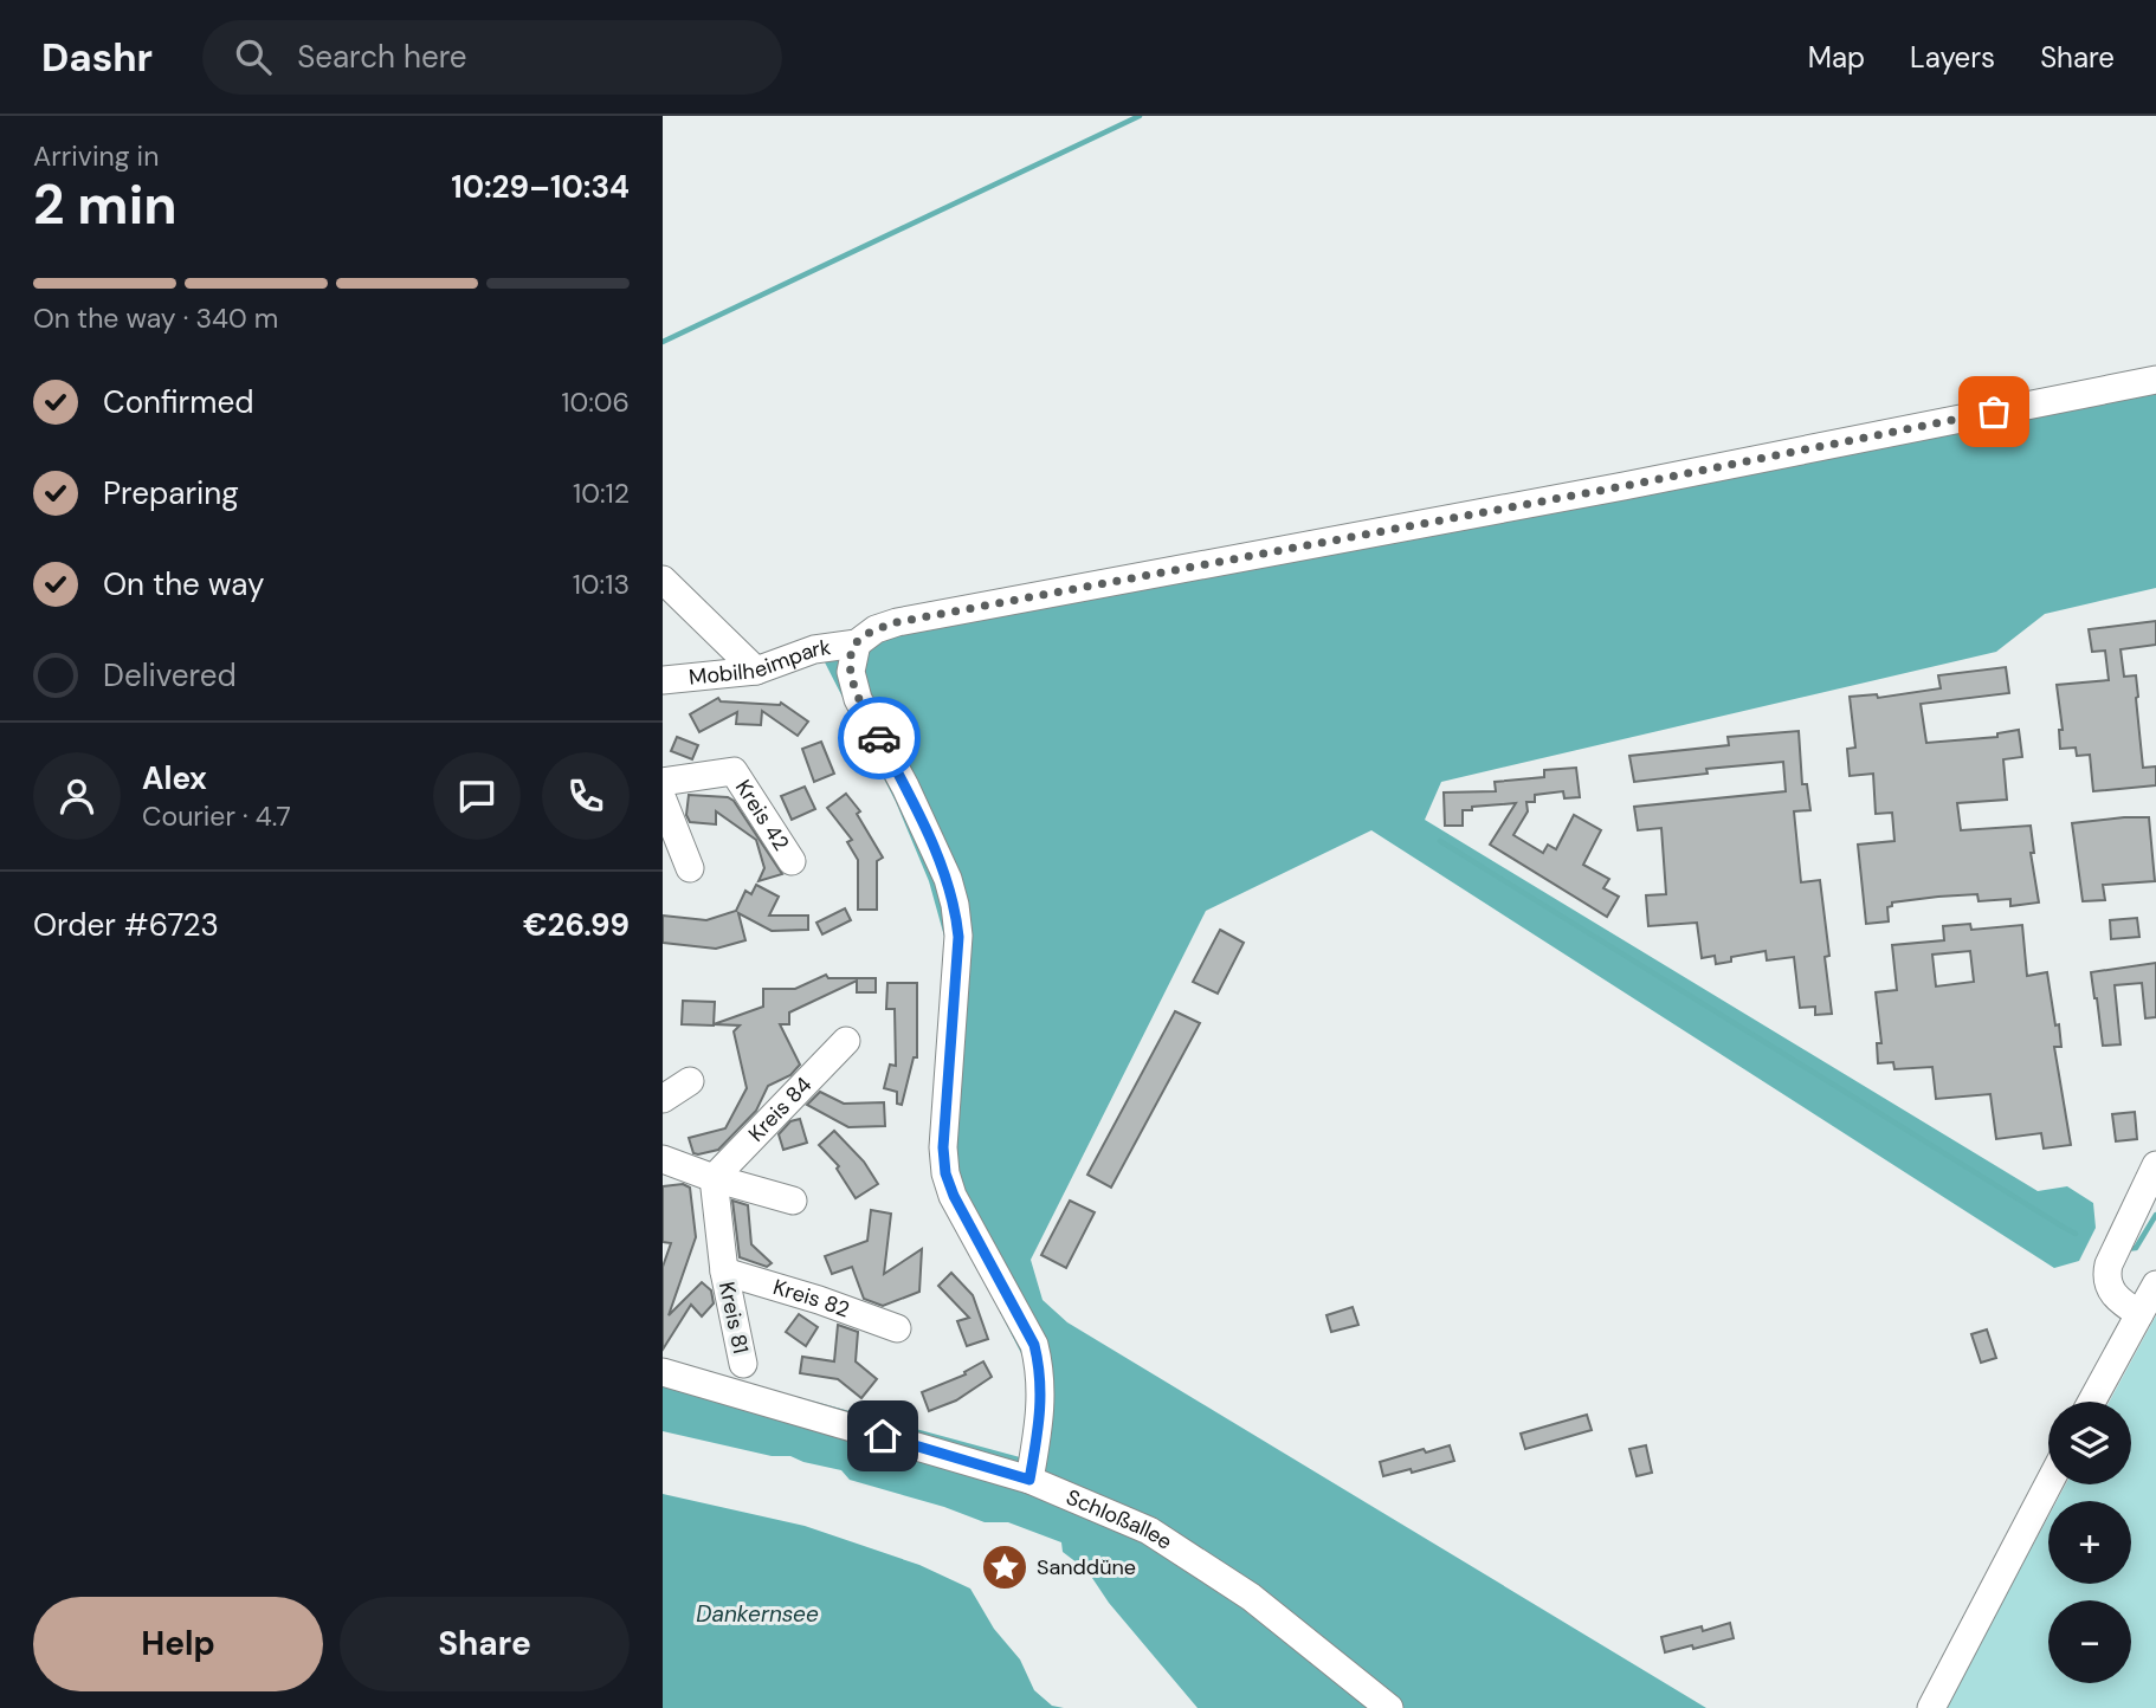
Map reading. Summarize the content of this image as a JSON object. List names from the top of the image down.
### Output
{
  "streets": {
    "street": [
      "Mobilheimpark",
      "Kreis 42",
      "Kreis 84",
      "Kreis 82",
      "Kreis 81",
      "Schloßallee"
    ]
  },
  "crossings": [
    ["Kreis 84", "Kreis 81"],
    ["Kreis 82", "Kreis 81"]
  ],
  "water": ["Dankernsee"],
  "places": {
    "place": ["Sanddüne"]
  },
  "page": {
    "header": "Dashr",
    "search": "Search here",
    "nav": ["Map", "Layers", "Share"],
    "heading": ["2 min", "Arriving in", "10:29–10:34"],
    "panel": [
      "Alex",
      "Courier · 4.7",
      "Order #6723",
      "€26.99"
    ],
    "bar": "On the way · 340 m",
    "list": [
      ["Confirmed", "10:06"],
      ["Preparing", "10:12"],
      ["On the way", "10:13"],
      "Delivered"
    ],
    "map_buttons": ["+", "−"],
    "buttons": ["Help", "Share"]
  }
}
